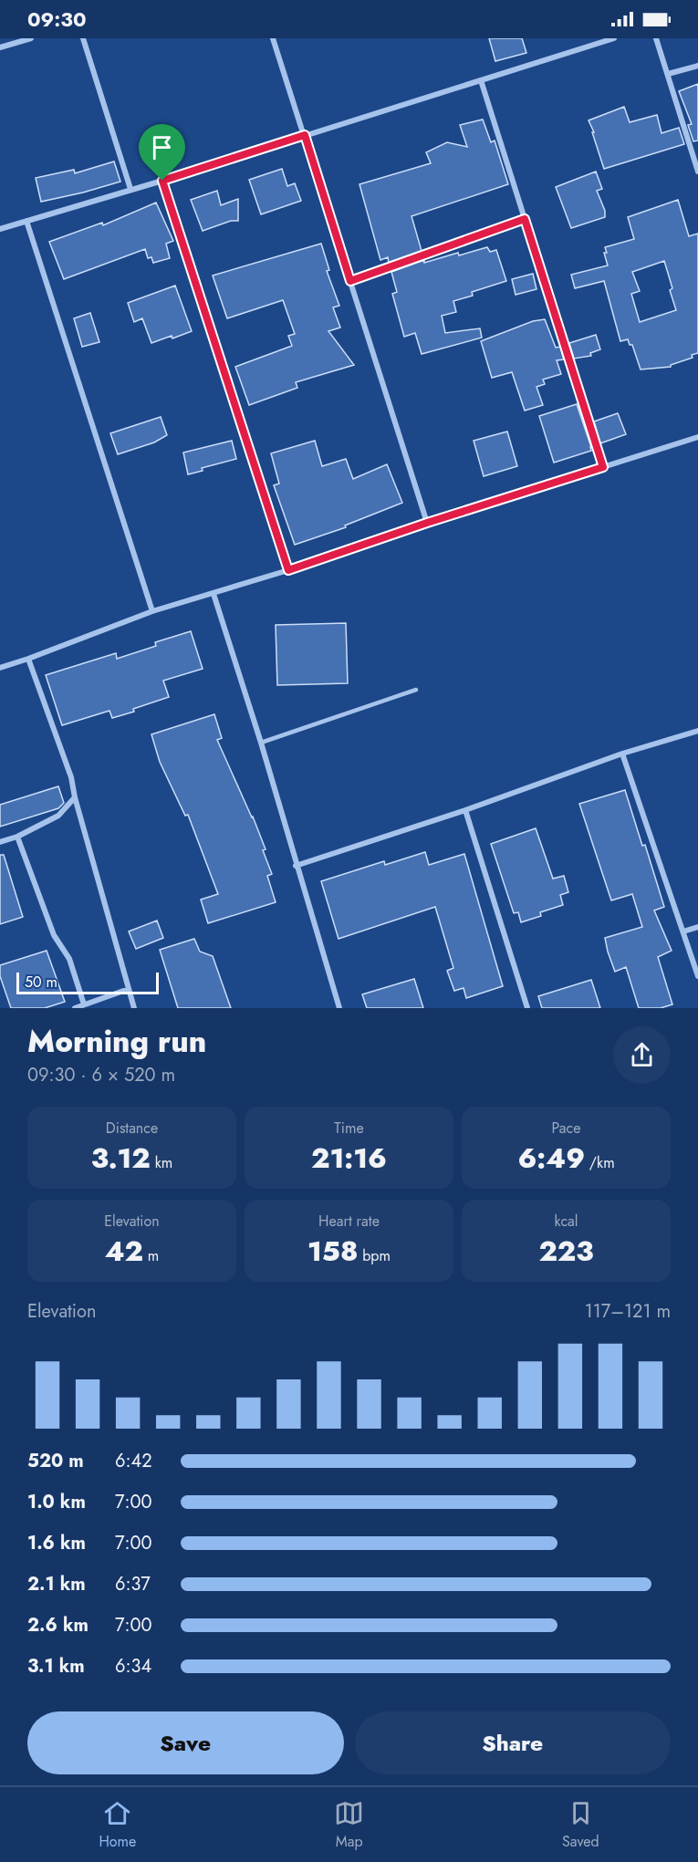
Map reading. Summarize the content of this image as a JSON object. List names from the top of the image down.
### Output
{
  "scale_bar": "50 m",
  "page": {
    "status": "09:30",
    "scale": "50 m",
    "heading": ["Morning run", "09:30 · 6 × 520 m"],
    "stats": [
      ["Distance", "3.12 km"],
      ["Time", "21:16"],
      ["Pace", "6:49 /km"],
      ["Elevation", "42 m"],
      ["Heart rate", "158 bpm"],
      ["kcal", "223"]
    ],
    "chart": ["Elevation", "117–121 m"],
    "list": [
      {
        "name": "520 m",
        "note": "6:42"
      },
      {
        "name": "1.0 km",
        "note": "7:00"
      },
      {
        "name": "1.6 km",
        "note": "7:00"
      },
      {
        "name": "2.1 km",
        "note": "6:37"
      },
      {
        "name": "2.6 km",
        "note": "7:00"
      },
      {
        "name": "3.1 km",
        "note": "6:34"
      }
    ],
    "buttons": ["Save", "Share"],
    "tabs": ["Home", "Map", "Saved"]
  }
}
